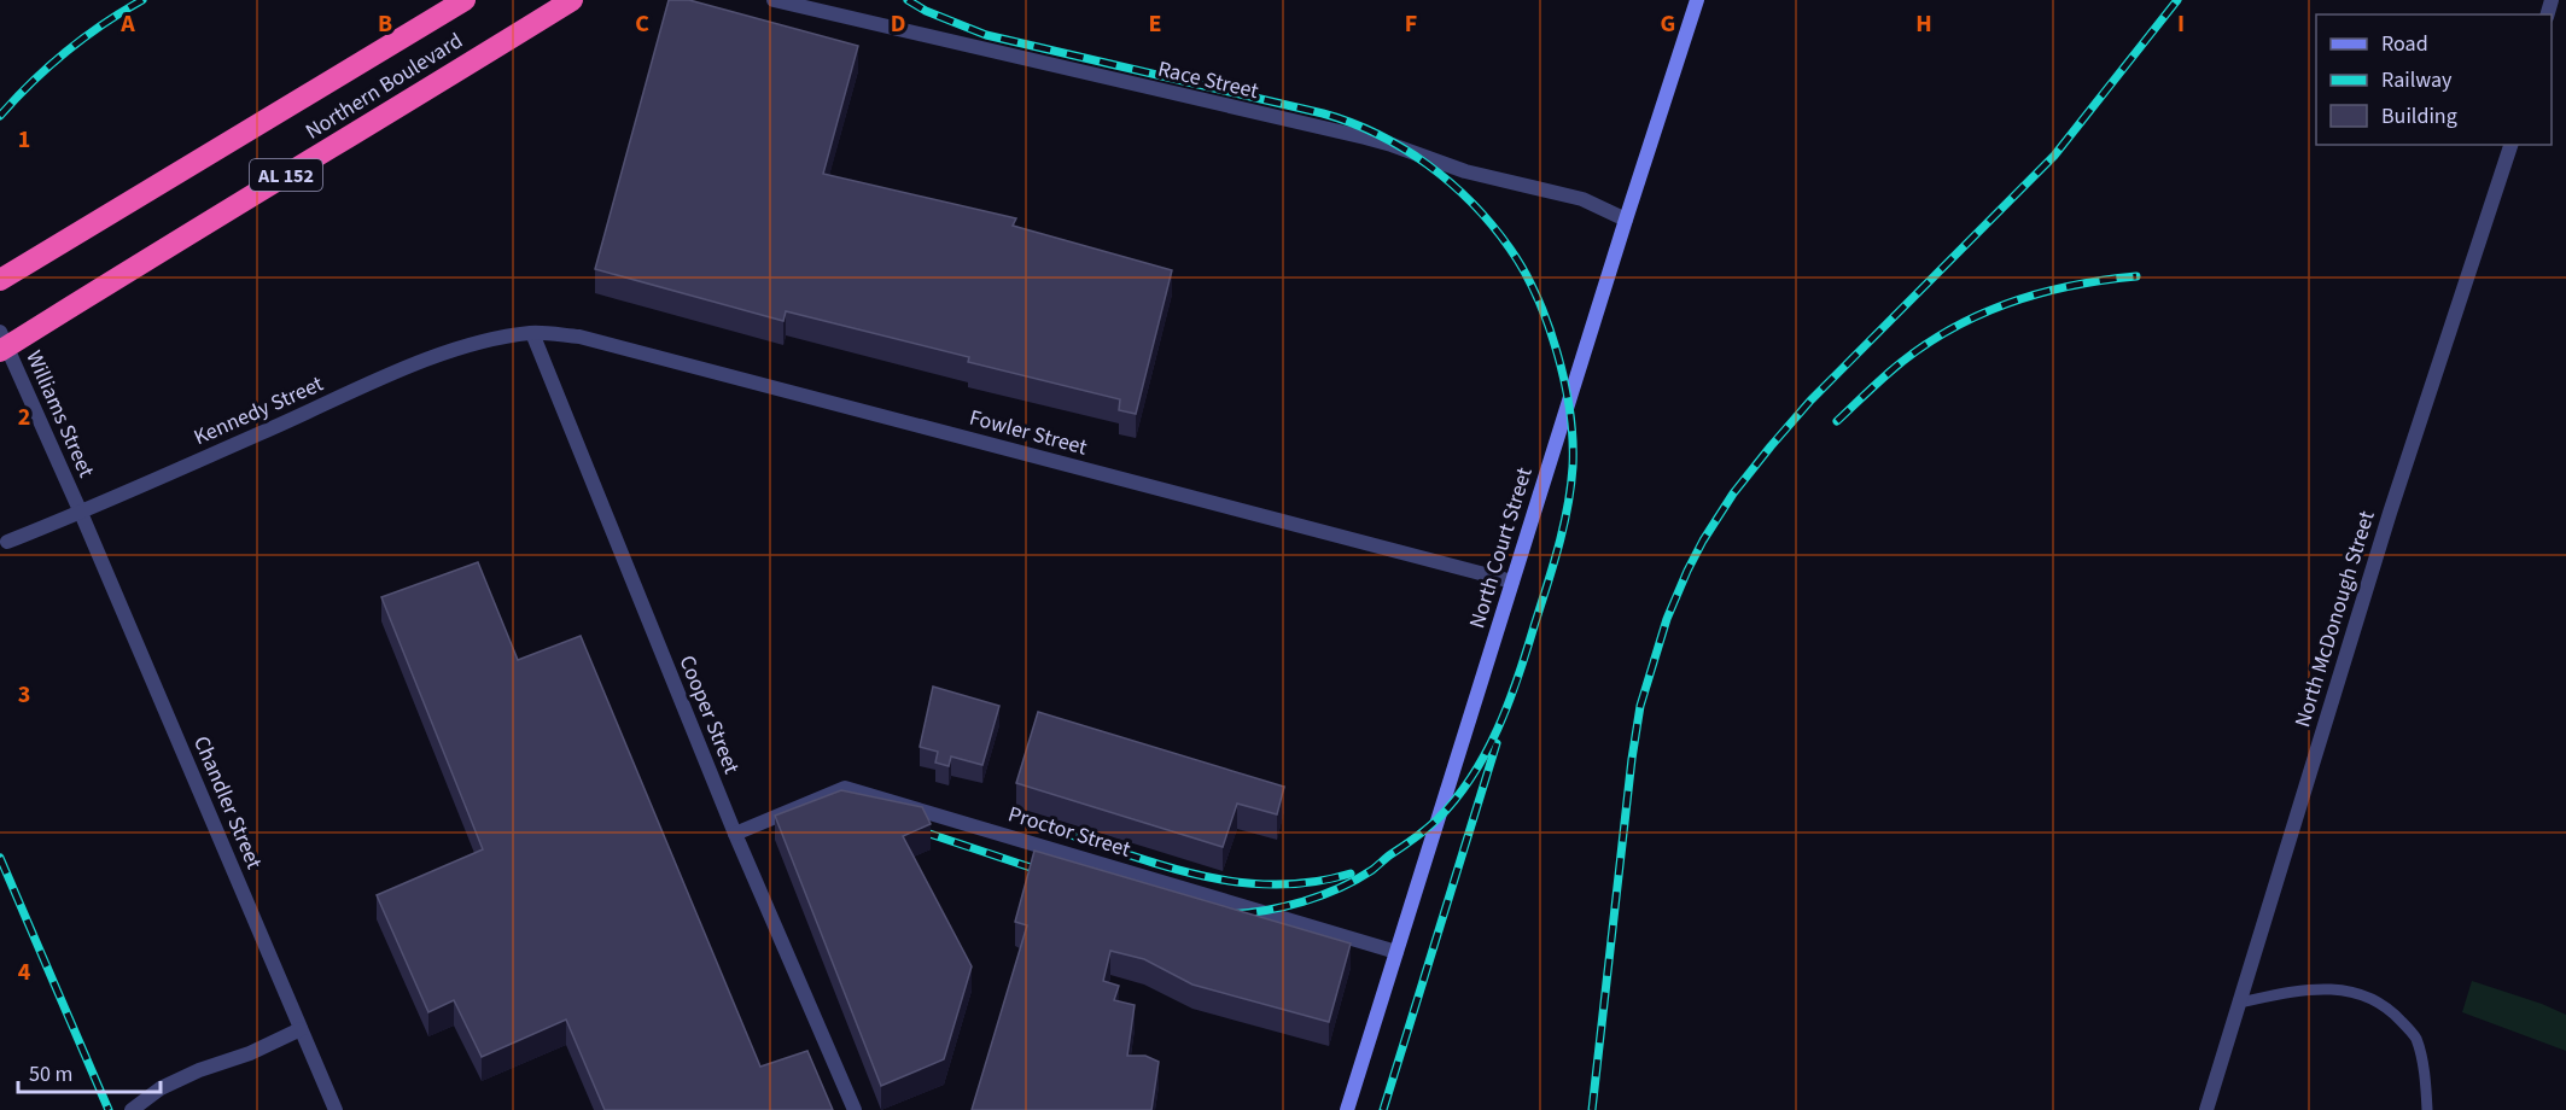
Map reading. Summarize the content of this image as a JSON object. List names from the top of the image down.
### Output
{
  "streets": {
    "highway": ["Northern Boulevard", "AL 152"],
    "main road": ["North Court Street"],
    "street": [
      "Race Street",
      "Kennedy Street",
      "Williams Street",
      "Fowler Street",
      "North McDonough Street",
      "Cooper Street",
      "Chandler Street",
      "Proctor Street"
    ]
  },
  "crossings": [
    ["Race Street", "North Court Street"],
    ["Kennedy Street", "Williams Street"],
    ["Kennedy Street", "Fowler Street"],
    ["Kennedy Street", "Cooper Street"],
    ["Kennedy Street", "Chandler Street"],
    ["Williams Street", "Chandler Street"],
    ["Fowler Street", "North Court Street"],
    ["Fowler Street", "Cooper Street"],
    ["North Court Street", "Proctor Street"],
    ["Cooper Street", "Proctor Street"]
  ],
  "legend": ["Road", "Railway", "Building"],
  "scale_bar": "50 m",
  "grid": {
    "columns": [
      "A",
      "B",
      "C",
      "D",
      "E",
      "F",
      "G",
      "H",
      "I"
    ],
    "rows": [
      "1",
      "2",
      "3",
      "4"
    ]
  }
}
